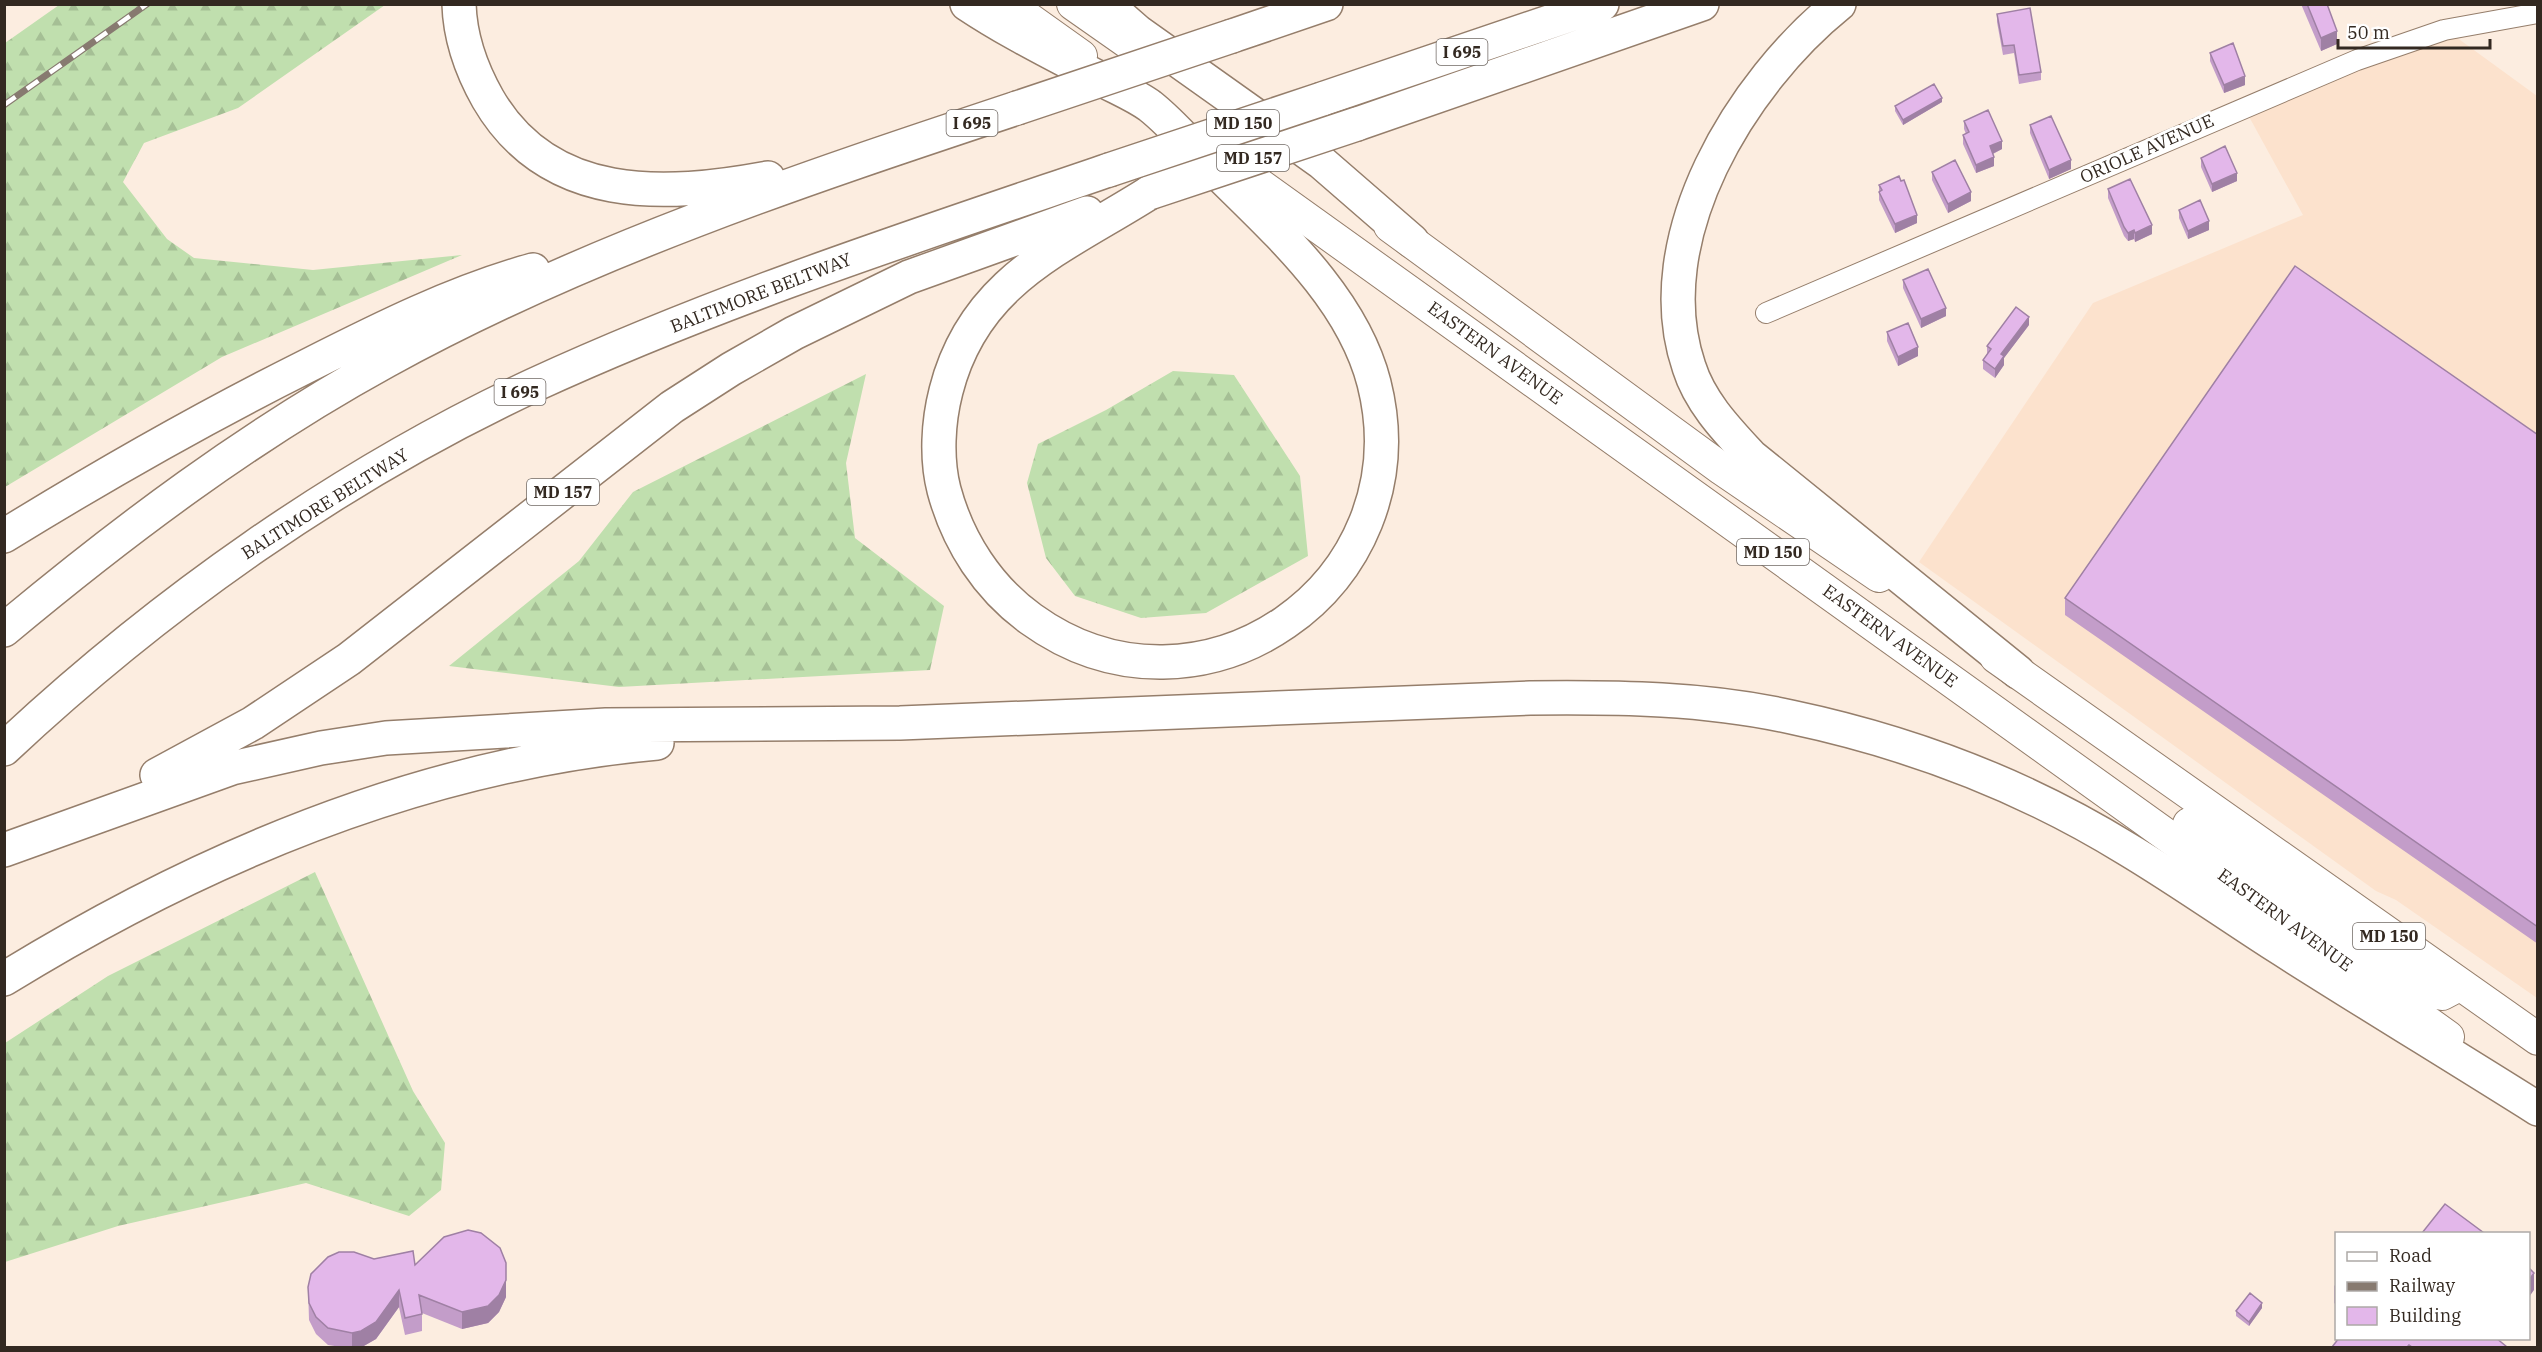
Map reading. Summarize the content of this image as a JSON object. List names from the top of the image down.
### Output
{
  "streets": {
    "highway": ["I 695", "MD 157", "BALTIMORE BELTWAY"],
    "main road": ["MD 150", "EASTERN AVENUE"],
    "street": ["ORIOLE AVENUE"]
  },
  "legend": ["Road", "Railway", "Building"],
  "scale_bar": "50 m"
}
